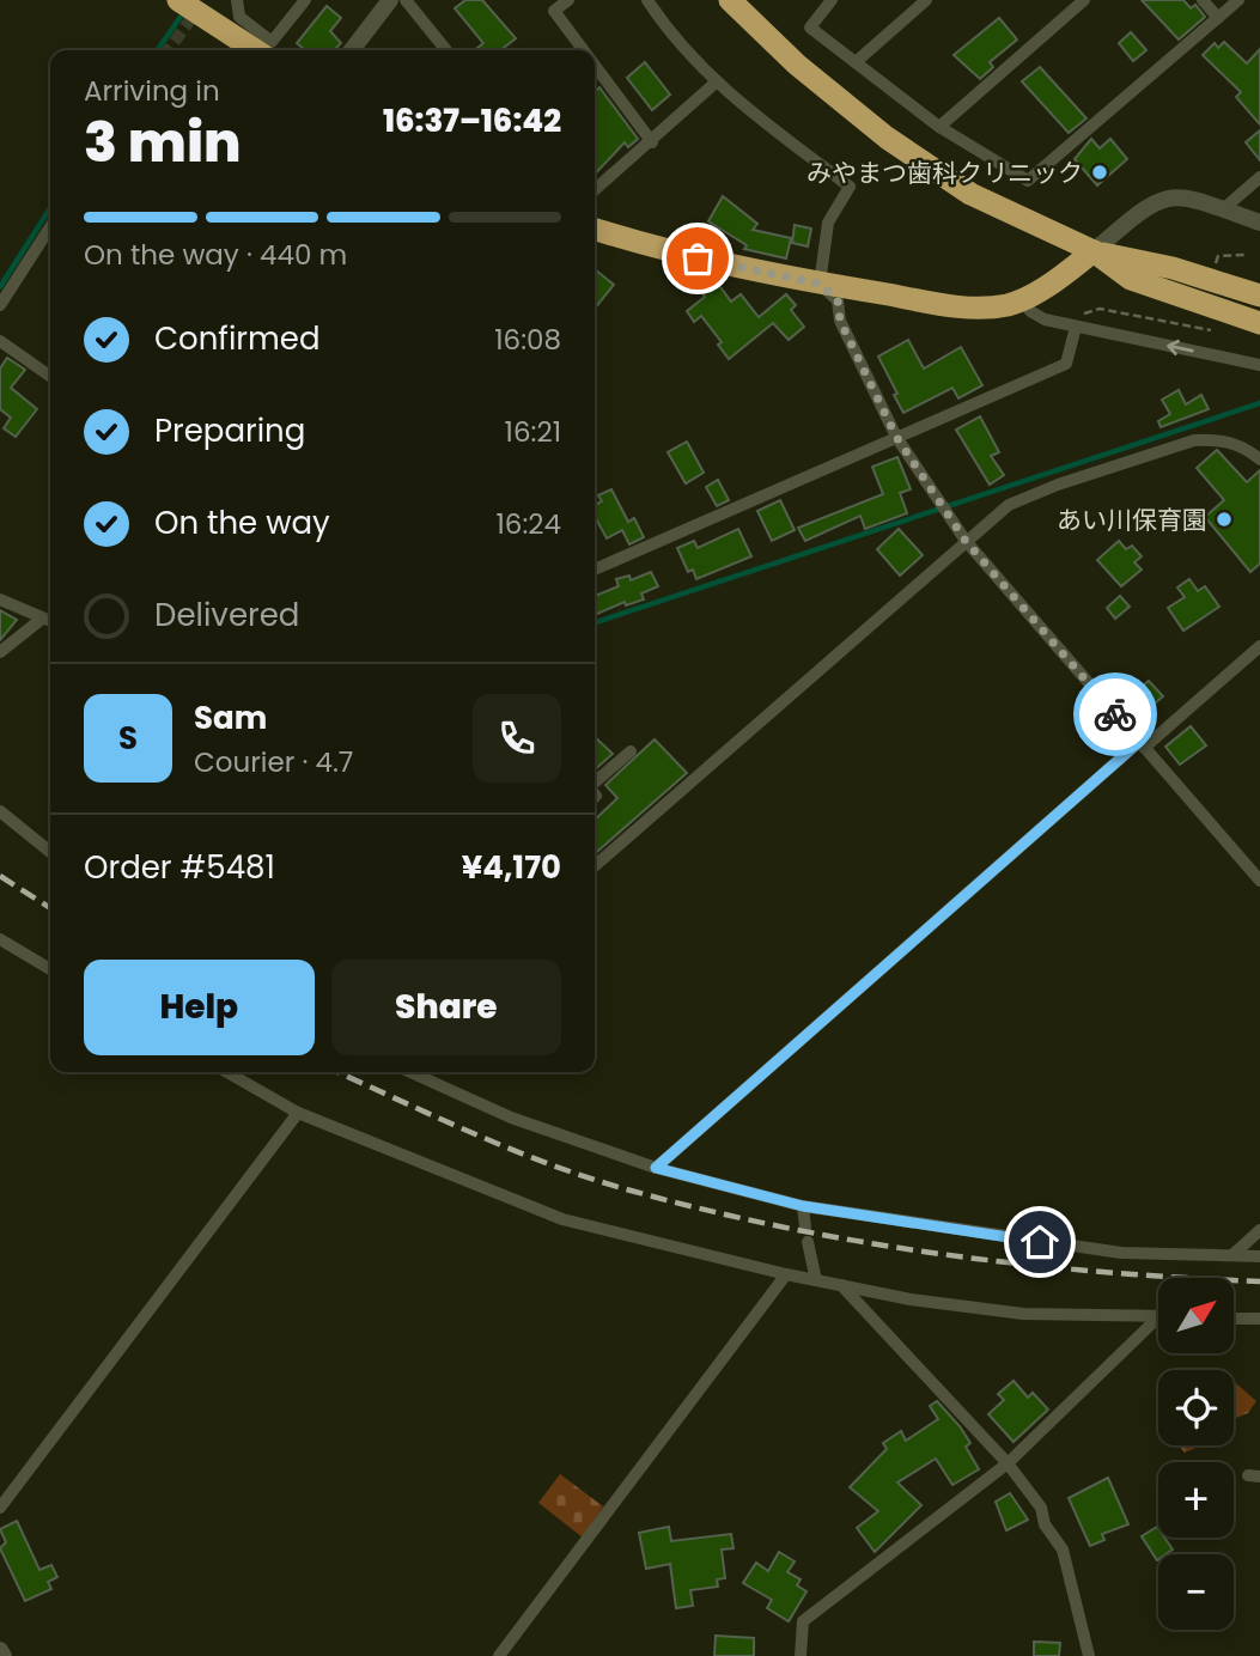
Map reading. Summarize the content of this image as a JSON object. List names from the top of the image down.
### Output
{
  "places": ["みやまつ歯科クリニック", "あい川保育園"],
  "north": "top right",
  "page": {
    "heading": ["3 min", "Arriving in", "16:37–16:42"],
    "panel": [
      "Sam",
      "Courier · 4.7",
      "Order #5481",
      "¥4,170"
    ],
    "bar": "On the way · 440 m",
    "list": [
      ["Confirmed", "16:08"],
      ["Preparing", "16:21"],
      ["On the way", "16:24"],
      "Delivered"
    ],
    "round": "S",
    "buttons": ["Help", "Share"],
    "map_buttons": ["+", "−"]
  }
}
